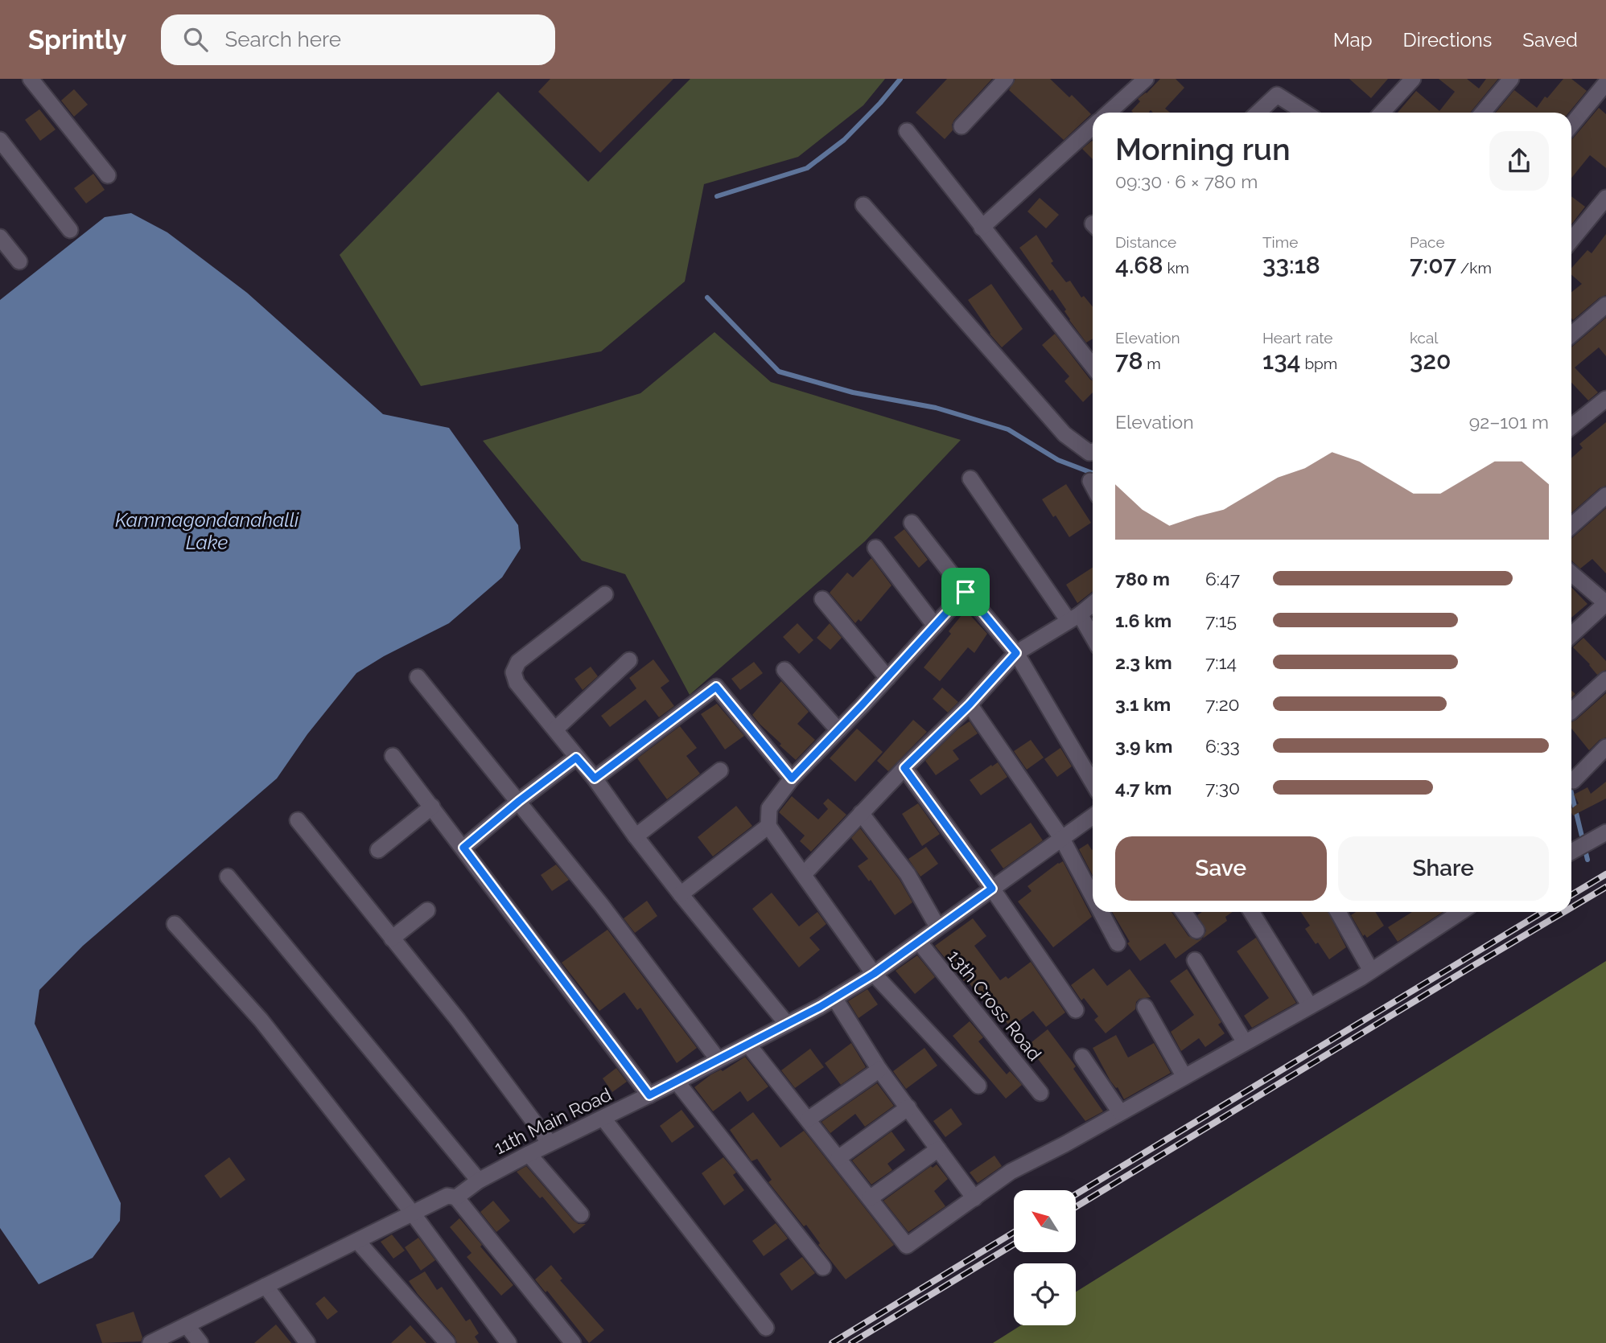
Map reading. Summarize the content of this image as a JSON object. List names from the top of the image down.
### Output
{
  "streets": {
    "street": ["13th Cross Road", "11th Main Road"]
  },
  "crossings": [
    ["13th Cross Road", "11th Main Road"]
  ],
  "water": ["Kammagondanahalli Lake"],
  "north": "top left",
  "page": {
    "header": "Sprintly",
    "search": "Search here",
    "nav": ["Map", "Directions", "Saved"],
    "heading": ["Morning run", "09:30 · 6 × 780 m"],
    "stats": [
      ["Distance", "4.68 km"],
      ["Time", "33:18"],
      ["Pace", "7:07 /km"],
      ["Elevation", "78 m"],
      ["Heart rate", "134 bpm"],
      ["kcal", "320"]
    ],
    "chart": ["Elevation", "92–101 m"],
    "list": [
      {
        "name": "780 m",
        "note": "6:47"
      },
      {
        "name": "1.6 km",
        "note": "7:15"
      },
      {
        "name": "2.3 km",
        "note": "7:14"
      },
      {
        "name": "3.1 km",
        "note": "7:20"
      },
      {
        "name": "3.9 km",
        "note": "6:33"
      },
      {
        "name": "4.7 km",
        "note": "7:30"
      }
    ],
    "buttons": ["Save", "Share"]
  }
}
